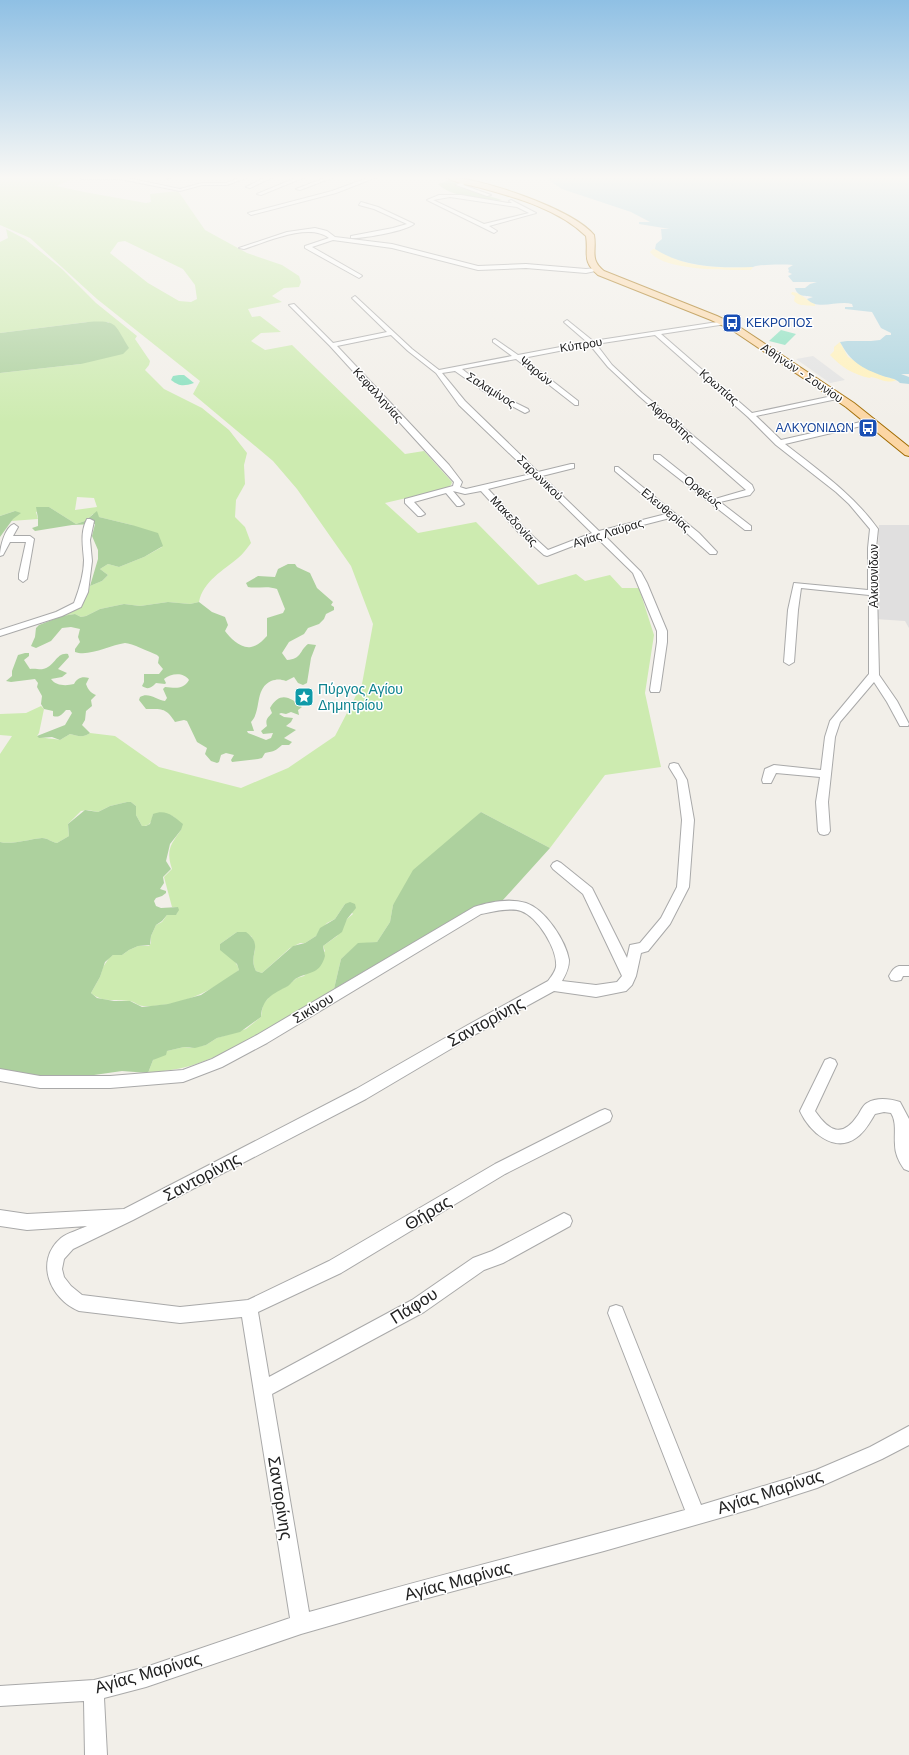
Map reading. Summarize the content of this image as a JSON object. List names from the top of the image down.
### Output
{
  "streets": {
    "main road": ["Αθήνών - Σουνίου"],
    "street": [
      "Κύπρου",
      "Ψαρών",
      "Κρωπίας",
      "Σαλαμίνος",
      "Κεφαλληνίας",
      "Αφροδίτης",
      "Σαρωνικού",
      "Ορφέως",
      "Ελευθερίας",
      "Μακεδονίας",
      "Αγίας Λαύρας",
      "Αλκυονίδων",
      "Σικίνου",
      "Σαντορίνης",
      "Θήρας",
      "Πάφου",
      "Αγίας Μαρίνας"
    ]
  },
  "crossings": [
    ["Κύπρου", "Ψαρών"],
    ["Κύπρου", "Αθήνών - Σουνίου"],
    ["Κύπρου", "Κρωπίας"],
    ["Κύπρου", "Σαλαμίνος"],
    ["Κύπρου", "Αφροδίτης"],
    ["Κύπρου", "Σαρωνικού"],
    ["Κρωπίας", "Αλκυονίδων"],
    ["Αφροδίτης", "Ορφέως"],
    ["Σαρωνικού", "Αγίας Λαύρας"],
    ["Ελευθερίας", "Αγίας Λαύρας"],
    ["Μακεδονίας", "Αγίας Λαύρας"],
    ["Σικίνου", "Σαντορίνης"],
    ["Σαντορίνης", "Θήρας"],
    ["Σαντορίνης", "Πάφου"],
    ["Σαντορίνης", "Αγίας Μαρίνας"]
  ],
  "places": {
    "bus stop": ["ΚΕΚΡΟΠΟΣ", "ΑΛΚΥΟΝΙΔΩΝ"],
    "place": ["Πύργος Αγίου Δημητρίου"]
  }
}
